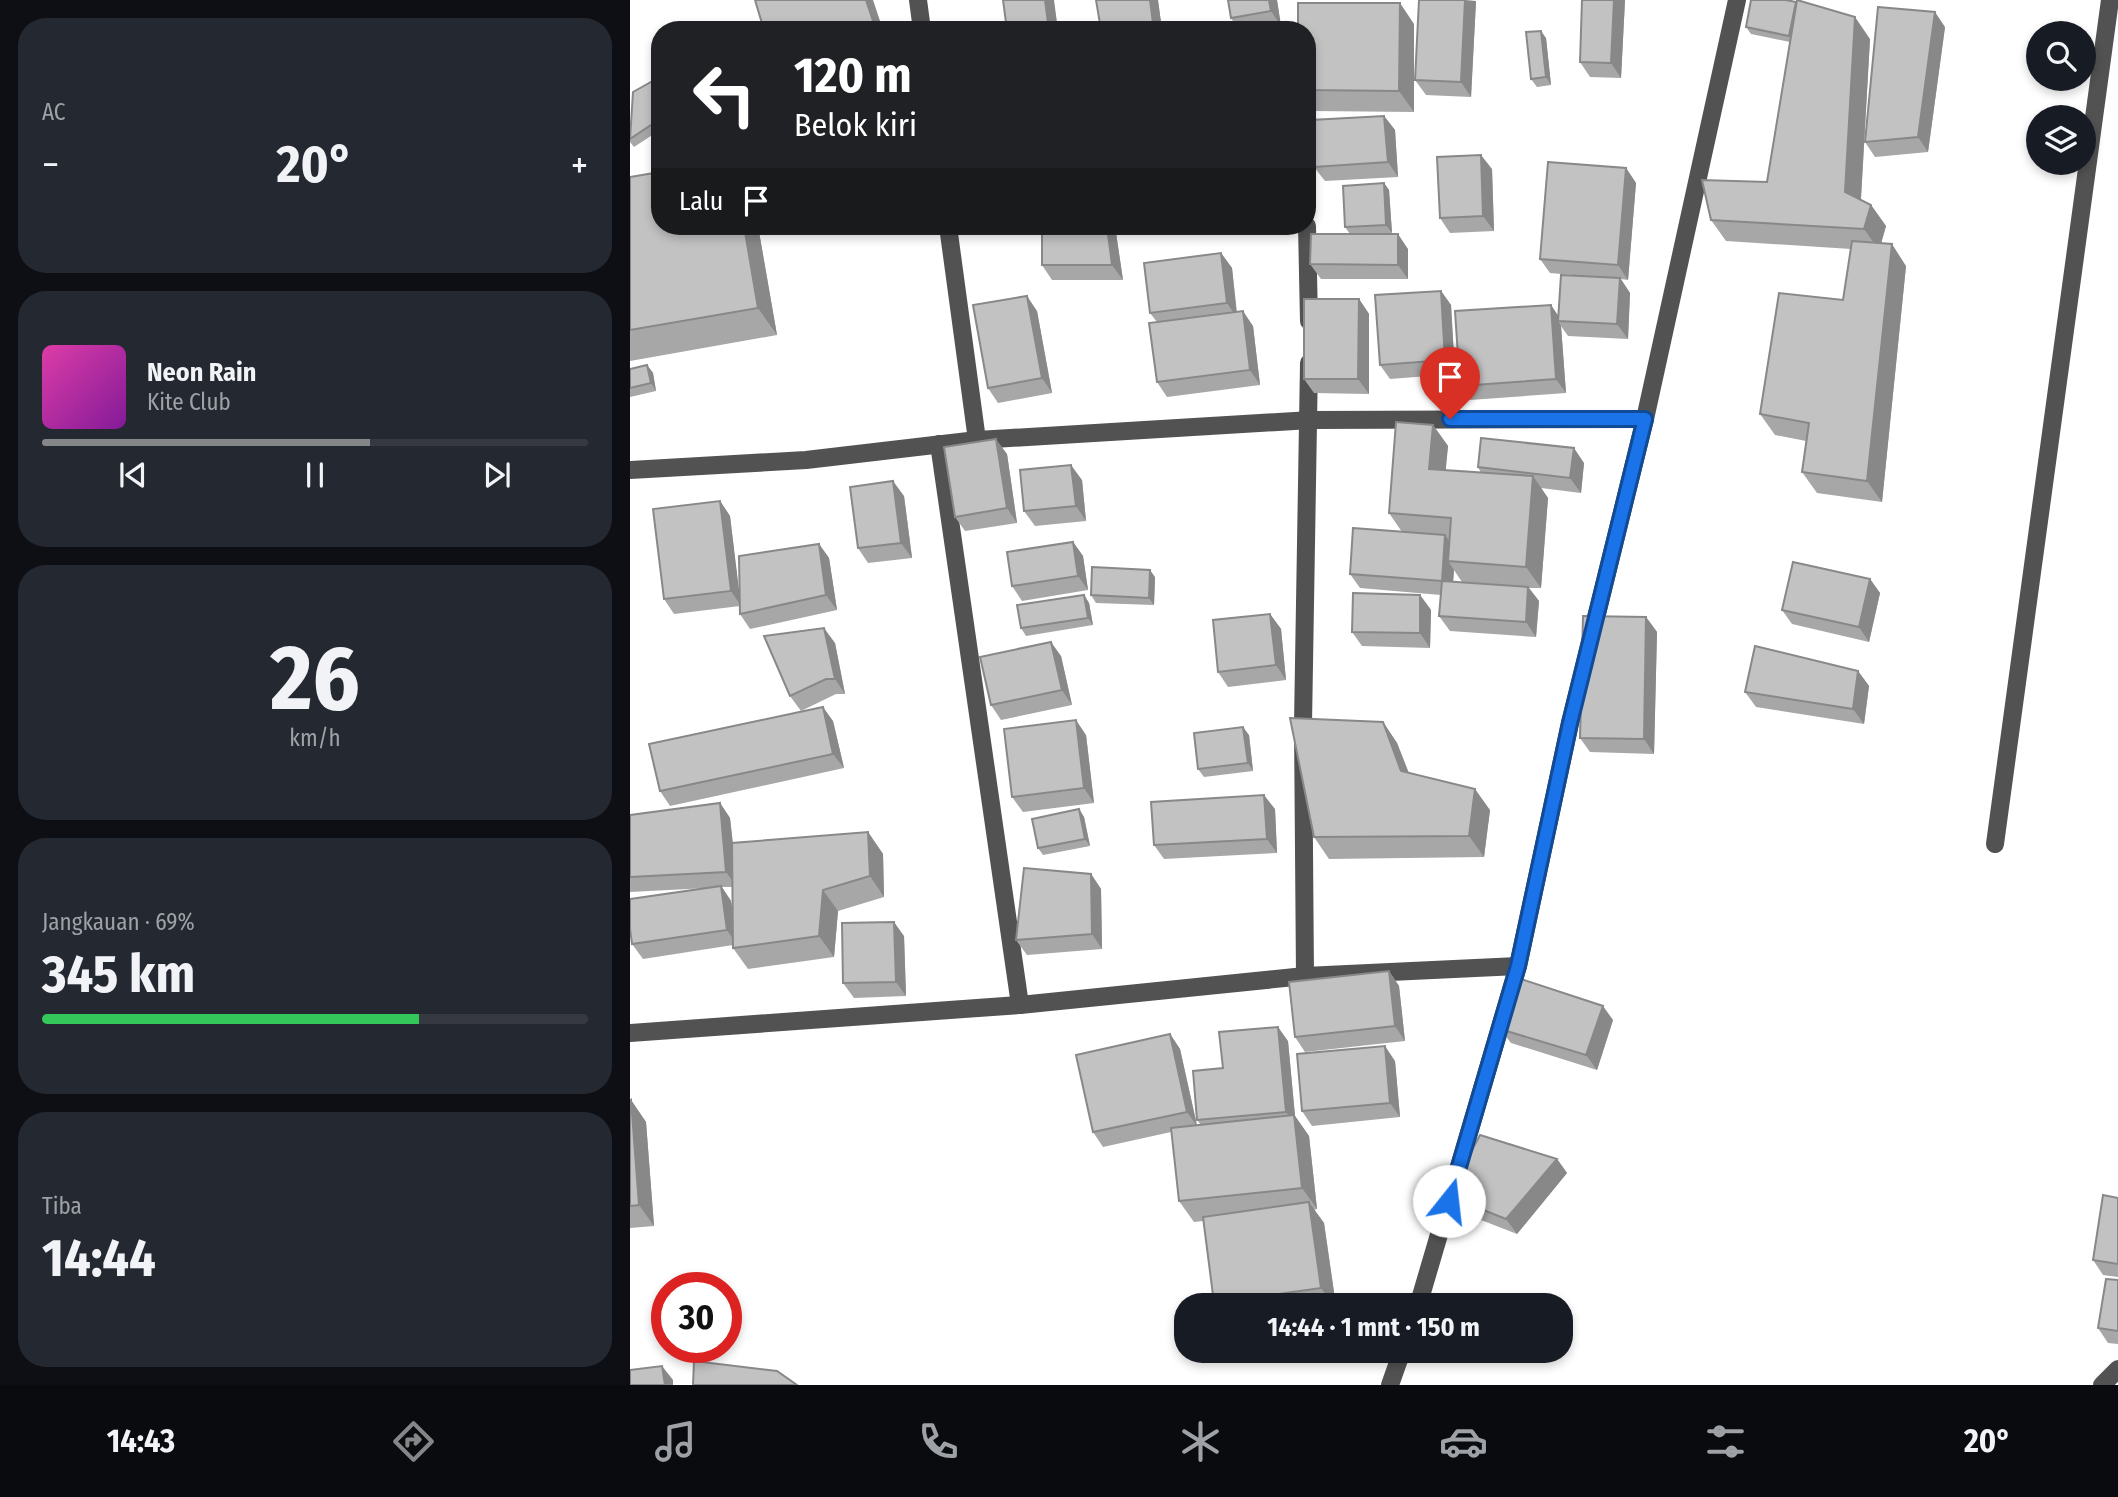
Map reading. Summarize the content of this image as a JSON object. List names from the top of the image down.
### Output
{
  "page": {
    "tile": [
      "AC",
      ["26", "km/h"],
      ["Jangkauan · 69%", "345 km"],
      ["Tiba", "14:44"]
    ],
    "turn": ["120 m", "Belok kiri"],
    "heat": ["−", "20°", "+"],
    "then": "Lalu",
    "song": ["Neon Rain", "Kite Club"],
    "limit": "30",
    "trip": "14:44 · 1 mnt · 150 m",
    "tabs": ["14:43", "20°"]
  }
}
